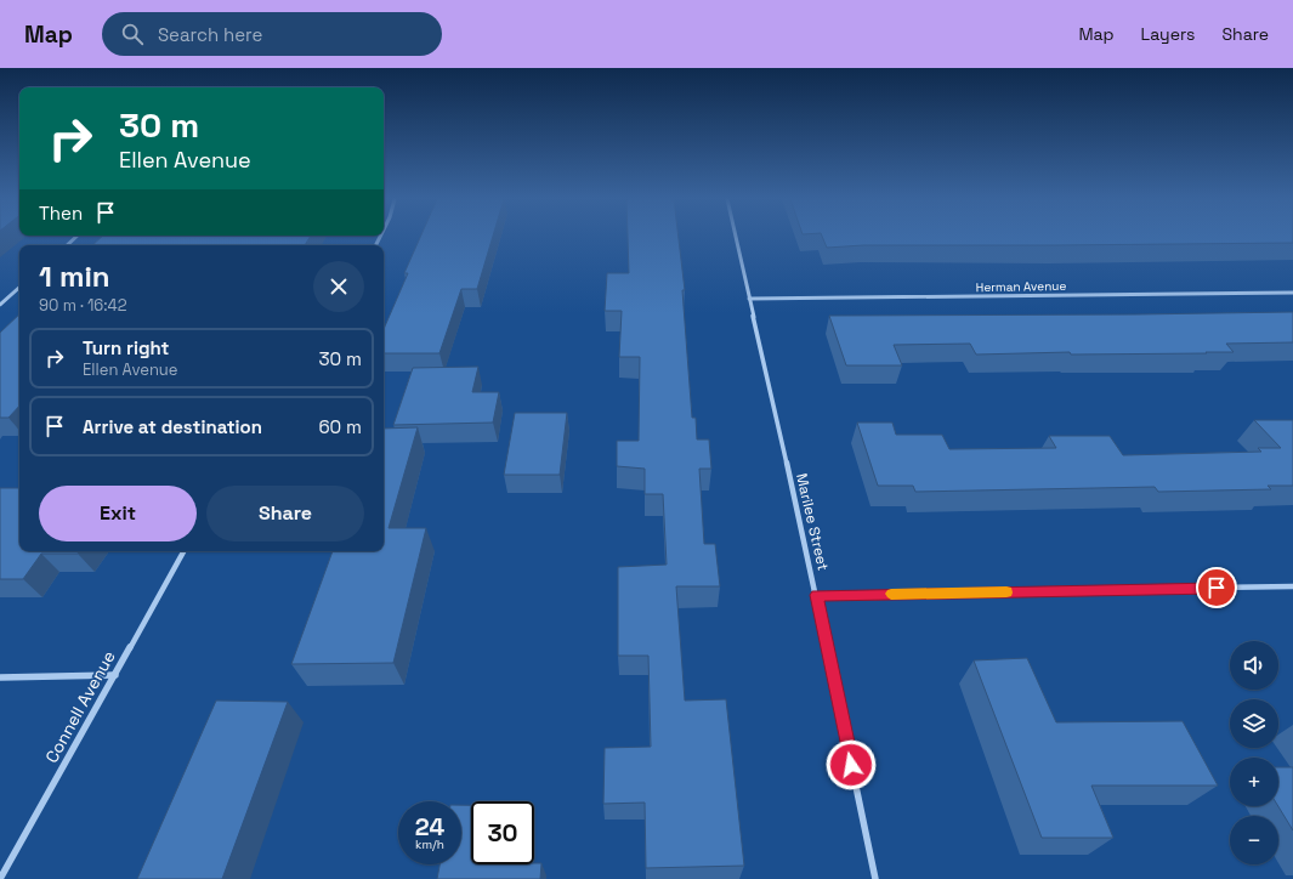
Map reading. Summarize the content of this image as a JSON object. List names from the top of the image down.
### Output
{
  "streets": {
    "street": ["Herman Avenue", "Marilee Street", "Connell Avenue"]
  },
  "crossings": [
    ["Herman Avenue", "Marilee Street"]
  ],
  "page": {
    "header": "Map",
    "search": "Search here",
    "nav": ["Map", "Layers", "Share"],
    "turn": ["30 m", "Ellen Avenue"],
    "then": "Then",
    "heading": ["1 min", "90 m · 16:42"],
    "list": [
      {
        "name": "Turn right",
        "note": "Ellen Avenue",
        "value": "30 m"
      },
      {
        "name": "Arrive at destination",
        "value": "60 m"
      }
    ],
    "buttons": ["Exit", "Share"],
    "map_buttons": ["+", "−"],
    "speed": "24 km/h",
    "limit": "30"
  }
}
